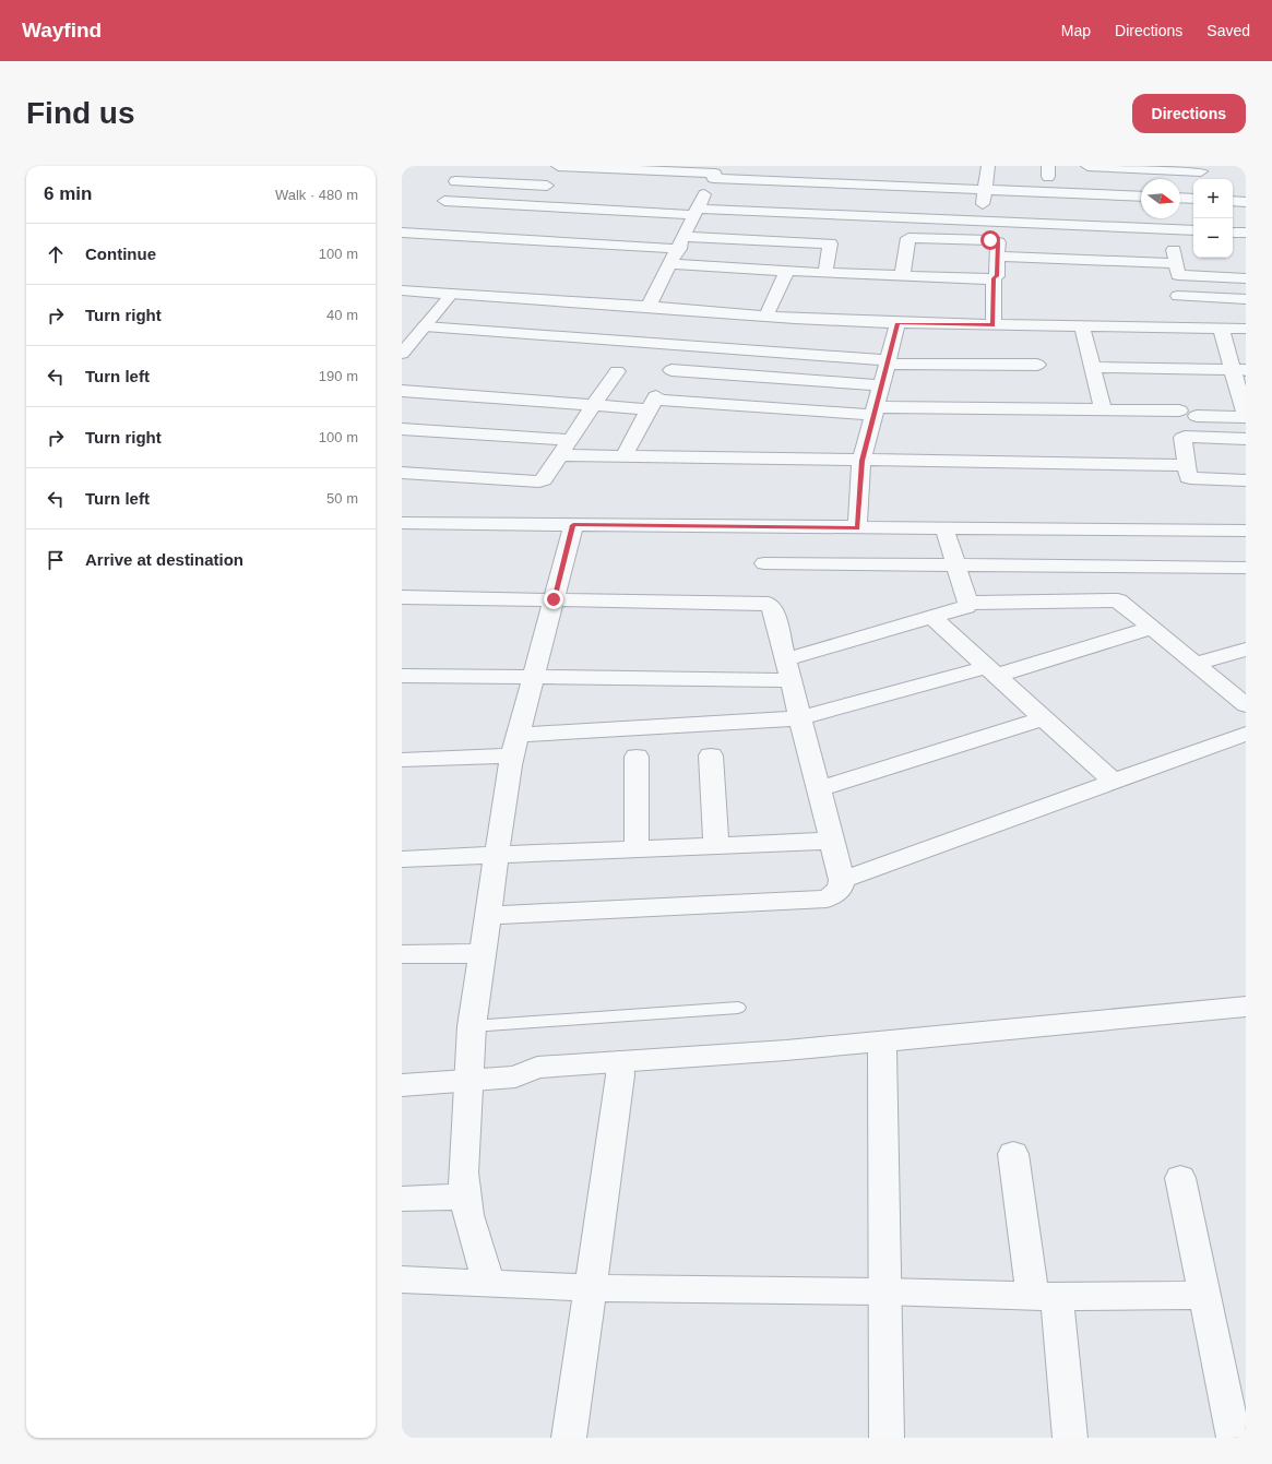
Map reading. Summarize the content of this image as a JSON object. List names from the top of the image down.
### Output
{
  "north": "right",
  "page": {
    "header": "Wayfind",
    "nav": ["Map", "Directions", "Saved"],
    "buttons": "Directions",
    "title": "Find us",
    "heading": ["6 min", "Walk · 480 m"],
    "map_buttons": ["+", "−"],
    "list": [
      ["Continue", "100 m"],
      ["Turn right", "40 m"],
      ["Turn left", "190 m"],
      ["Turn right", "100 m"],
      ["Turn left", "50 m"],
      "Arrive at destination"
    ]
  }
}
